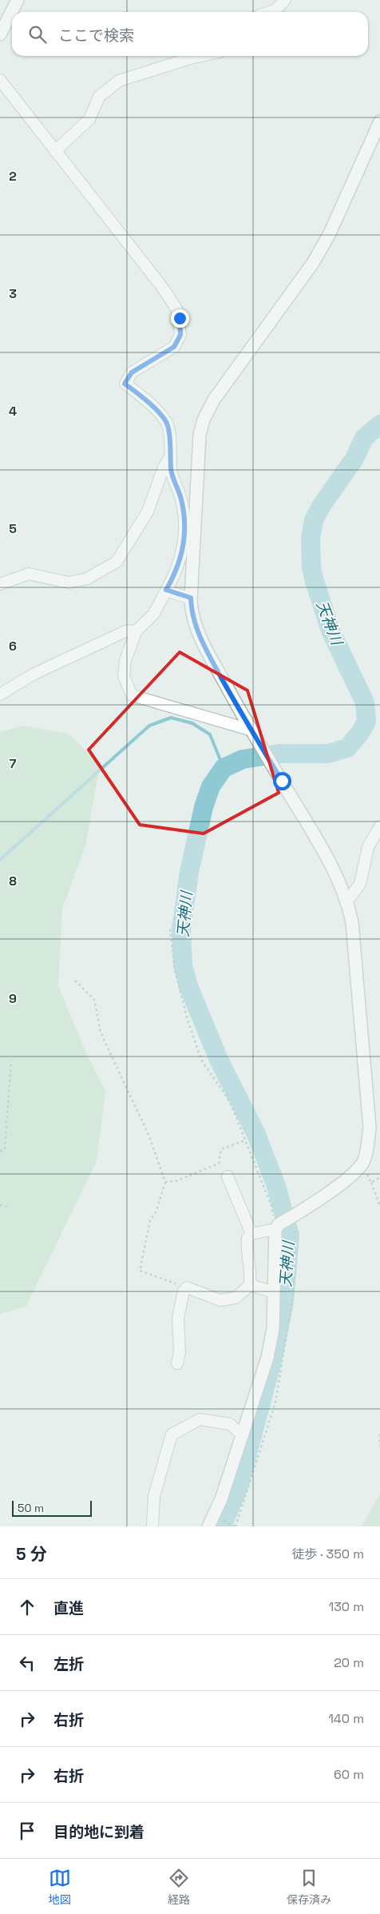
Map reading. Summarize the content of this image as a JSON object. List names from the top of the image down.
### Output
{
  "water": ["天神川"],
  "scale_bar": "50 m",
  "page": {
    "search": "ここで検索",
    "scale": "50 m",
    "heading": ["5 分", "徒歩 · 350 m"],
    "list": [
      ["直進", "130 m"],
      ["左折", "20 m"],
      ["右折", "140 m"],
      ["右折", "60 m"],
      "目的地に到着"
    ],
    "nav": ["地図", "経路", "保存済み"]
  },
  "grid": {
    "rows": [
      "2",
      "3",
      "4",
      "5",
      "6",
      "7",
      "8",
      "9"
    ]
  }
}
